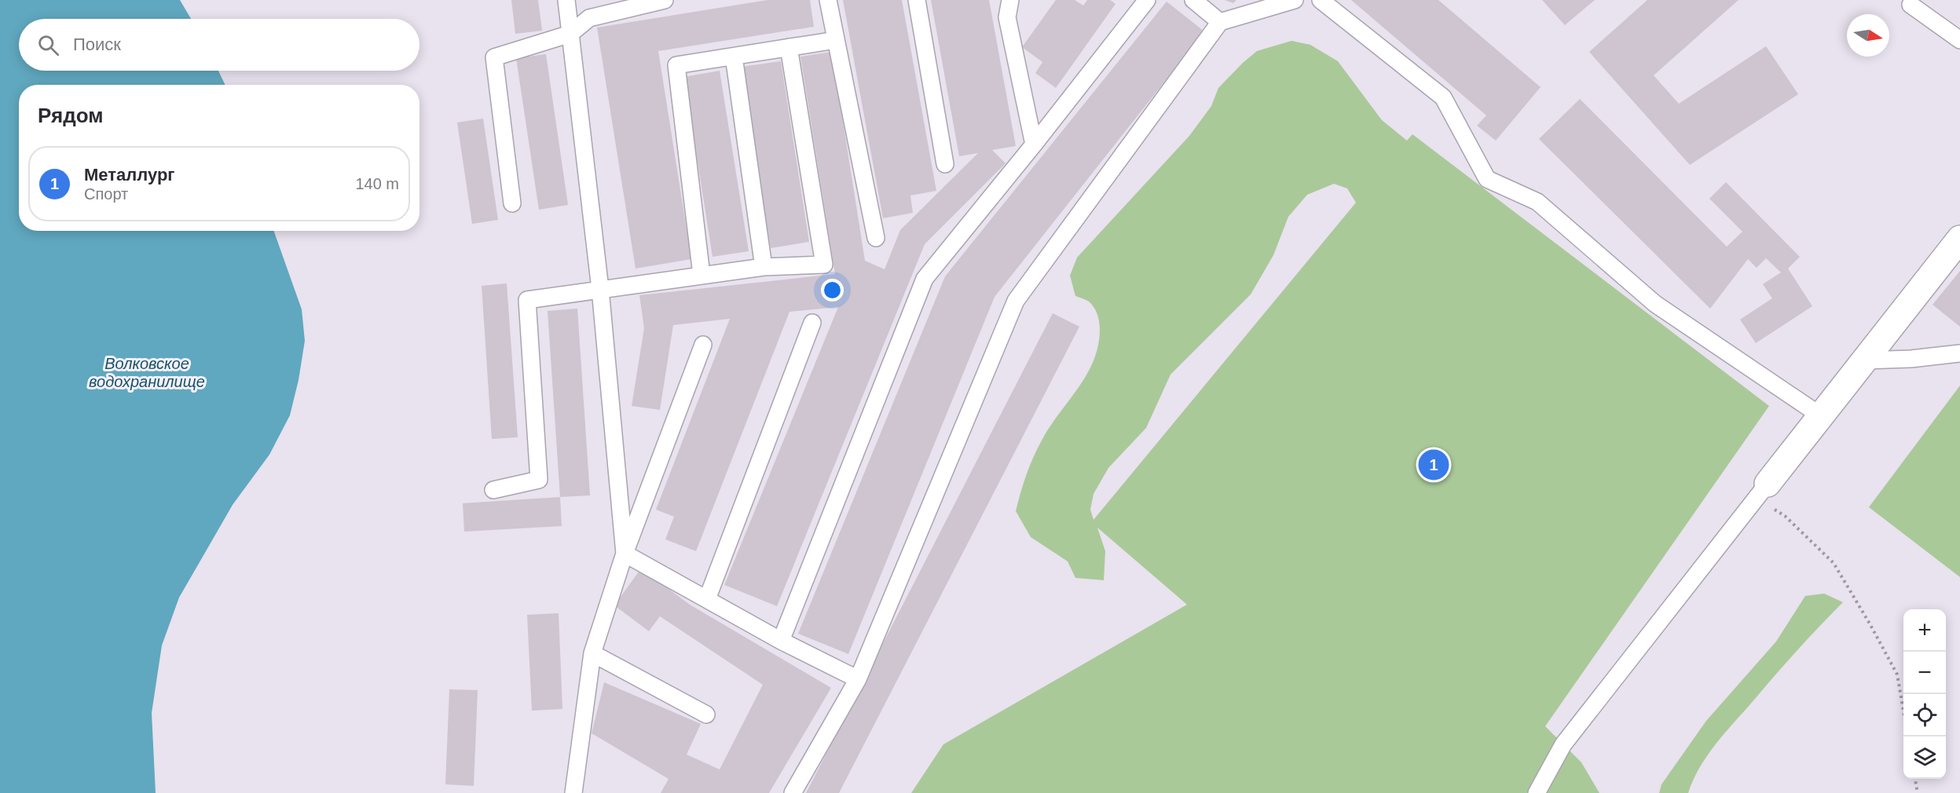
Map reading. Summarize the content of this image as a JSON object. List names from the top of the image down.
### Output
{
  "water": ["Волковское водохранилище"],
  "north": "right",
  "page": {
    "search": "Поиск",
    "heading": "Рядом",
    "list": [
      {
        "mark": "1",
        "name": "Металлург",
        "note": "Спорт",
        "value": "140 m"
      }
    ],
    "pins": "1",
    "map_buttons": ["+", "−"]
  }
}
